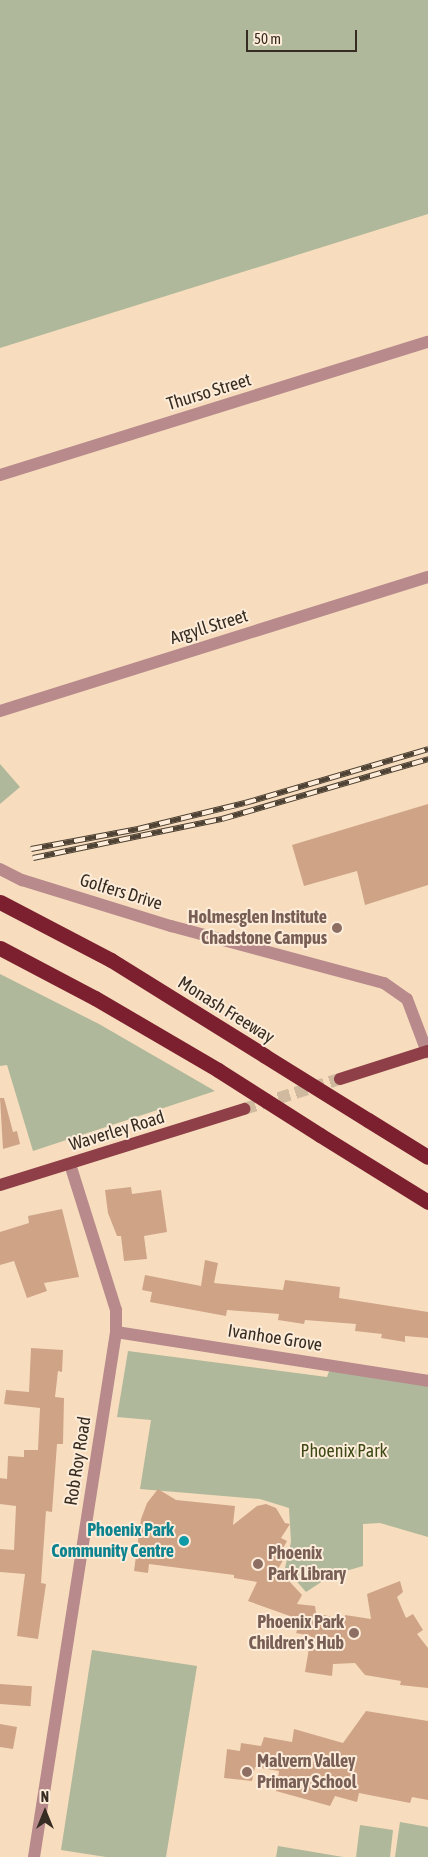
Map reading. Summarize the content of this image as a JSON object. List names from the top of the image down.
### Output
{
  "streets": {
    "highway": ["Monash Freeway"],
    "main road": ["Waverley Road"],
    "street": [
      "Thurso Street",
      "Argyll Street",
      "Golfers Drive",
      "Ivanhoe Grove",
      "Rob Roy Road"
    ]
  },
  "crossings": [
    ["Waverley Road", "Rob Roy Road"],
    ["Ivanhoe Grove", "Rob Roy Road"]
  ],
  "parks": ["Phoenix Park"],
  "places": [
    "Holmesglen Institute Chadstone Campus",
    "Phoenix Park Community Centre",
    "Phoenix Park Library",
    "Phoenix Park Children's Hub",
    "Malvern Valley Primary School"
  ],
  "scale_bar": "50 m",
  "north": "top"
}
